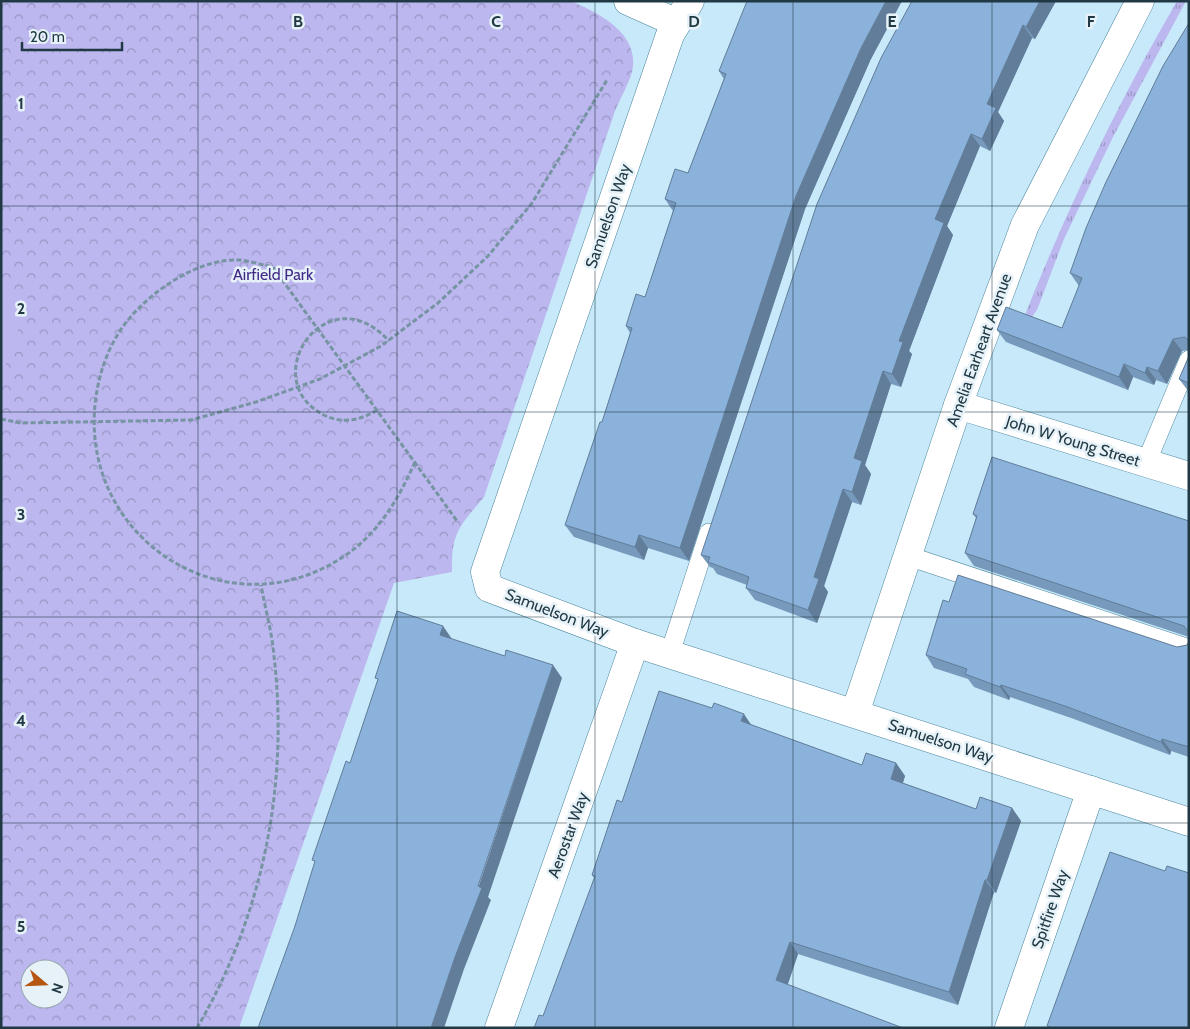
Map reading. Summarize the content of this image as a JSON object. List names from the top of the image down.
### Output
{
  "streets": {
    "street": [
      "Samuelson Way",
      "Amelia Earheart Avenue",
      "John W Young Street",
      "Aerostar Way",
      "Spitfire Way"
    ]
  },
  "crossings": [
    ["Samuelson Way", "Amelia Earheart Avenue"],
    ["Samuelson Way", "Aerostar Way"],
    ["Samuelson Way", "Spitfire Way"],
    ["Amelia Earheart Avenue", "John W Young Street"]
  ],
  "parks": ["Airfield Park"],
  "scale_bar": "20 m",
  "north": "right",
  "grid": {
    "columns": [
      "B",
      "C",
      "D",
      "E",
      "F"
    ],
    "rows": [
      "1",
      "2",
      "3",
      "4",
      "5"
    ]
  }
}
